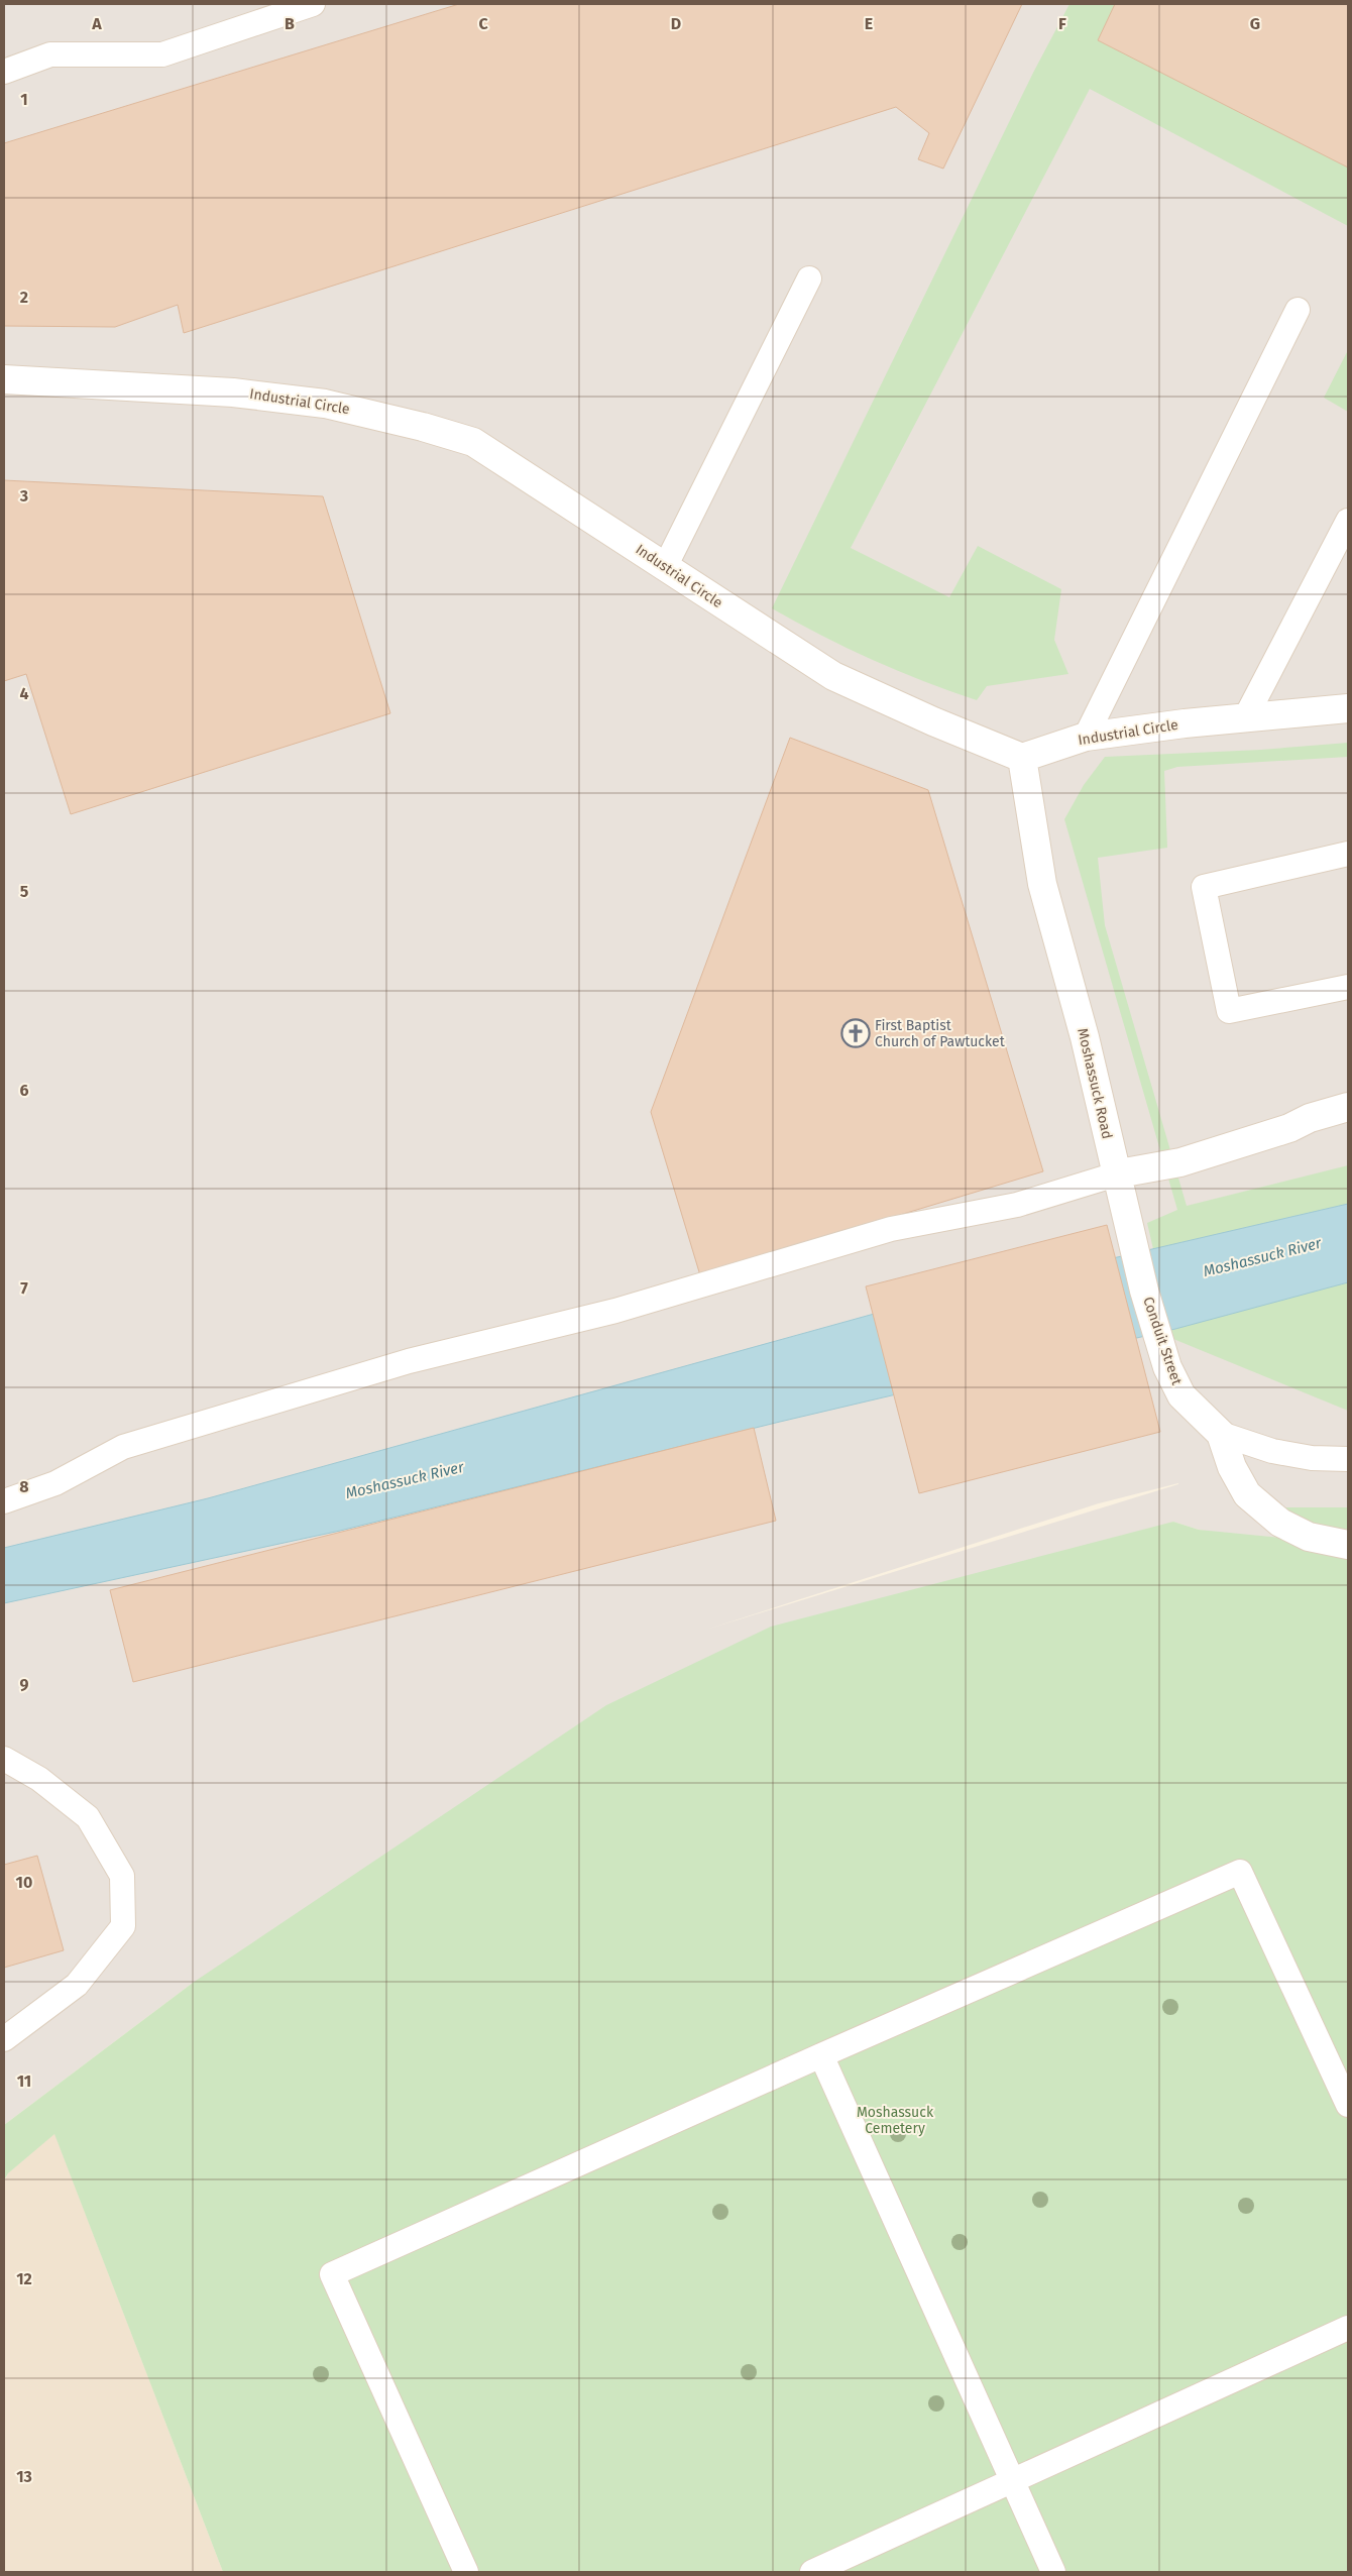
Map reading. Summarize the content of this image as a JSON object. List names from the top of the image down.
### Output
{
  "streets": {
    "street": ["Industrial Circle", "Moshassuck Road", "Conduit Street"]
  },
  "crossings": [
    ["Industrial Circle", "Moshassuck Road"],
    ["Moshassuck Road", "Conduit Street"]
  ],
  "water": ["Moshassuck River"],
  "parks": ["Moshassuck Cemetery"],
  "places": {
    "church": ["First Baptist Church of Pawtucket"]
  },
  "grid": {
    "columns": [
      "A",
      "B",
      "C",
      "D",
      "E",
      "F",
      "G"
    ],
    "rows": [
      "1",
      "2",
      "3",
      "4",
      "5",
      "6",
      "7",
      "8",
      "9",
      "10",
      "11",
      "12",
      "13"
    ]
  }
}
